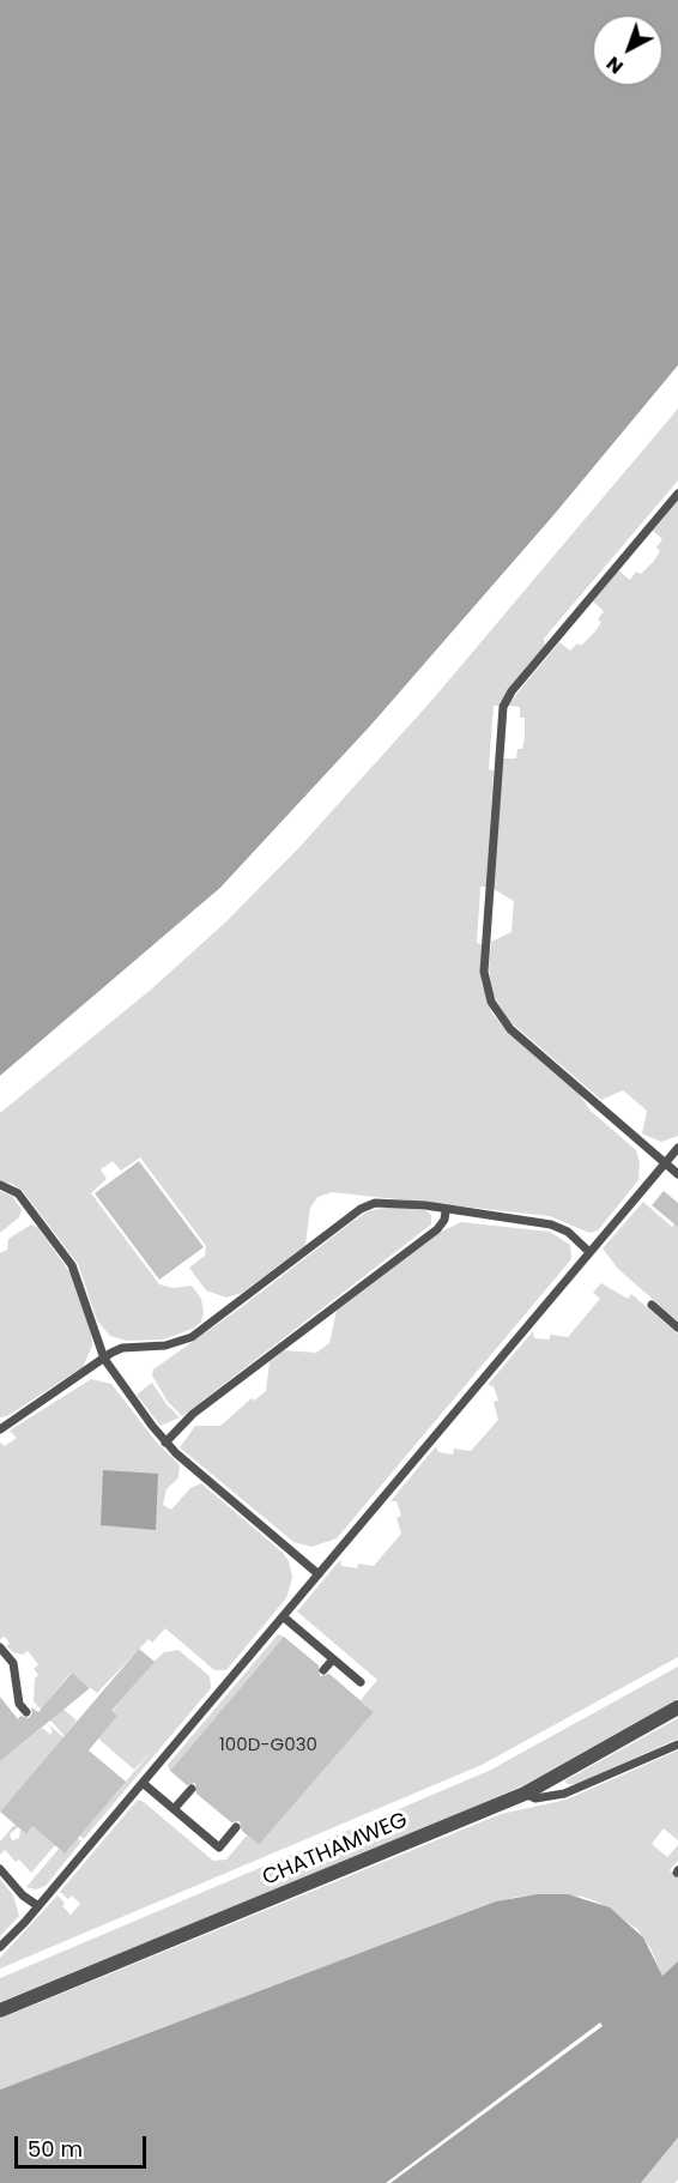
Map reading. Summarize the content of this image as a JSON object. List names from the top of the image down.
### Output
{
  "streets": {
    "street": ["CHATHAMWEG"]
  },
  "house_numbers": ["100D-G030"],
  "scale_bar": "50 m",
  "north": "bottom left"
}
